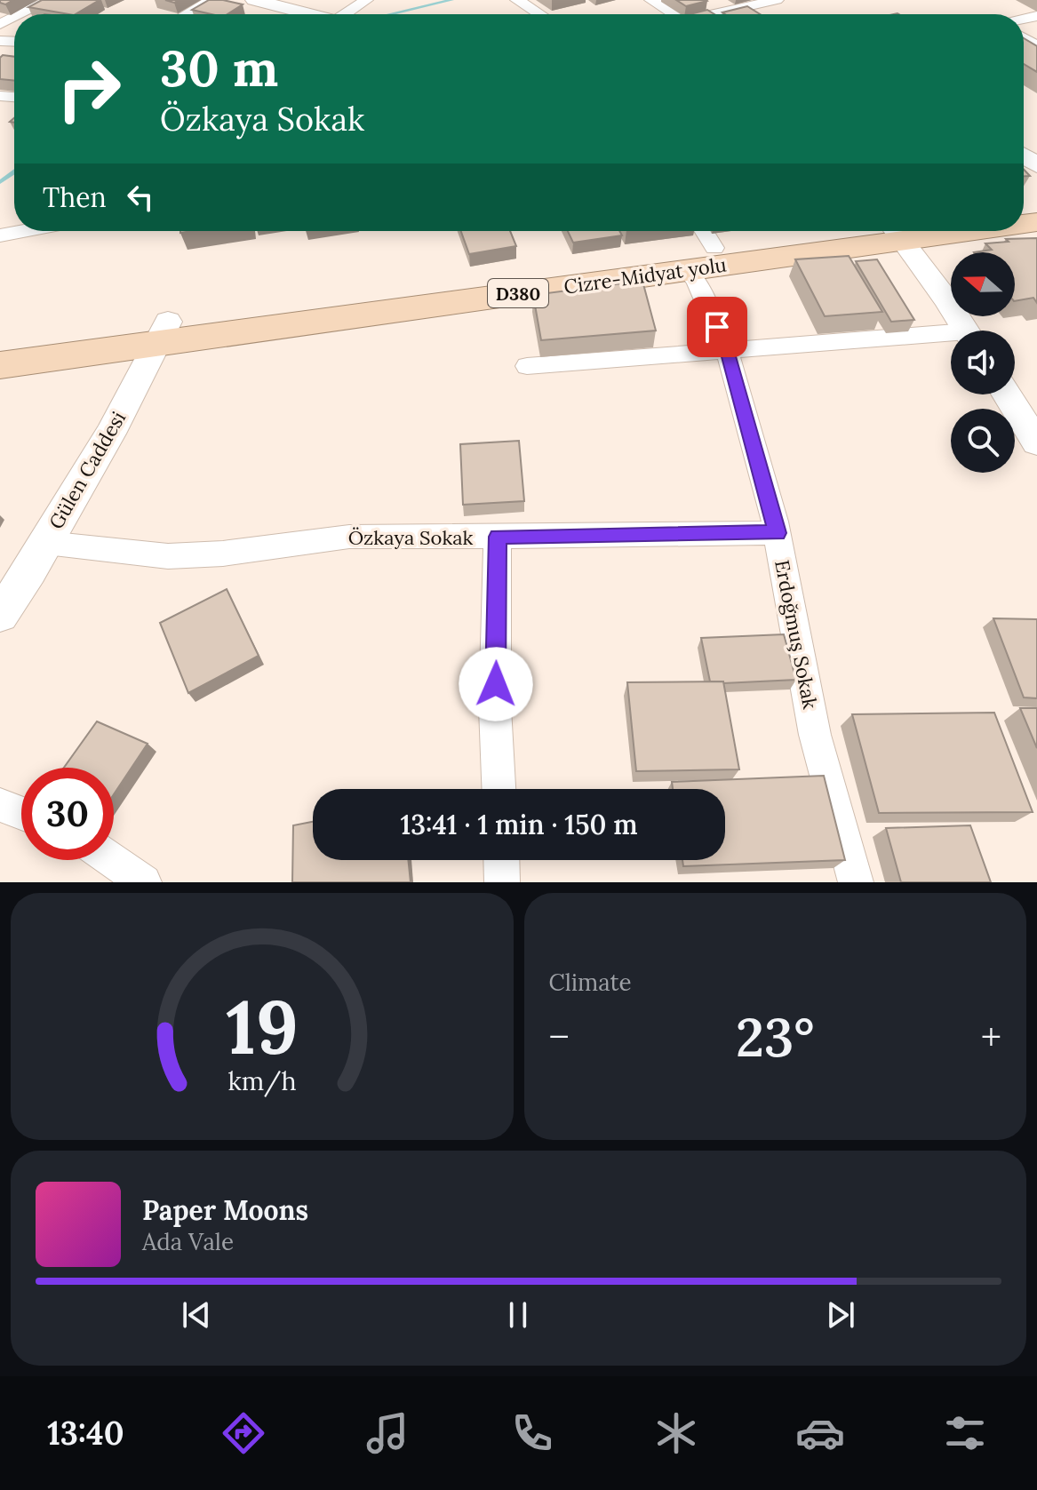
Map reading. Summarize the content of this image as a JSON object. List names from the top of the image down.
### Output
{
  "streets": {
    "highway": ["Cizre-Midyat yolu", "D380"],
    "street": ["Gülen Caddesi", "Özkaya Sokak", "Erdoğmuş Sokak"]
  },
  "crossings": [
    ["Cizre-Midyat yolu", "Gülen Caddesi"],
    ["Cizre-Midyat yolu", "Erdoğmuş Sokak"],
    ["Gülen Caddesi", "Özkaya Sokak"],
    ["Özkaya Sokak", "Erdoğmuş Sokak"]
  ],
  "north": "left",
  "page": {
    "turn": ["30 m", "Özkaya Sokak"],
    "then": "Then",
    "limit": "30",
    "trip": "13:41 · 1 min · 150 m",
    "tile": "Climate",
    "heat": ["−", "23°", "+"],
    "song": ["Paper Moons", "Ada Vale"],
    "tabs": "13:40",
    "gauge": ["19", "km/h"]
  }
}
